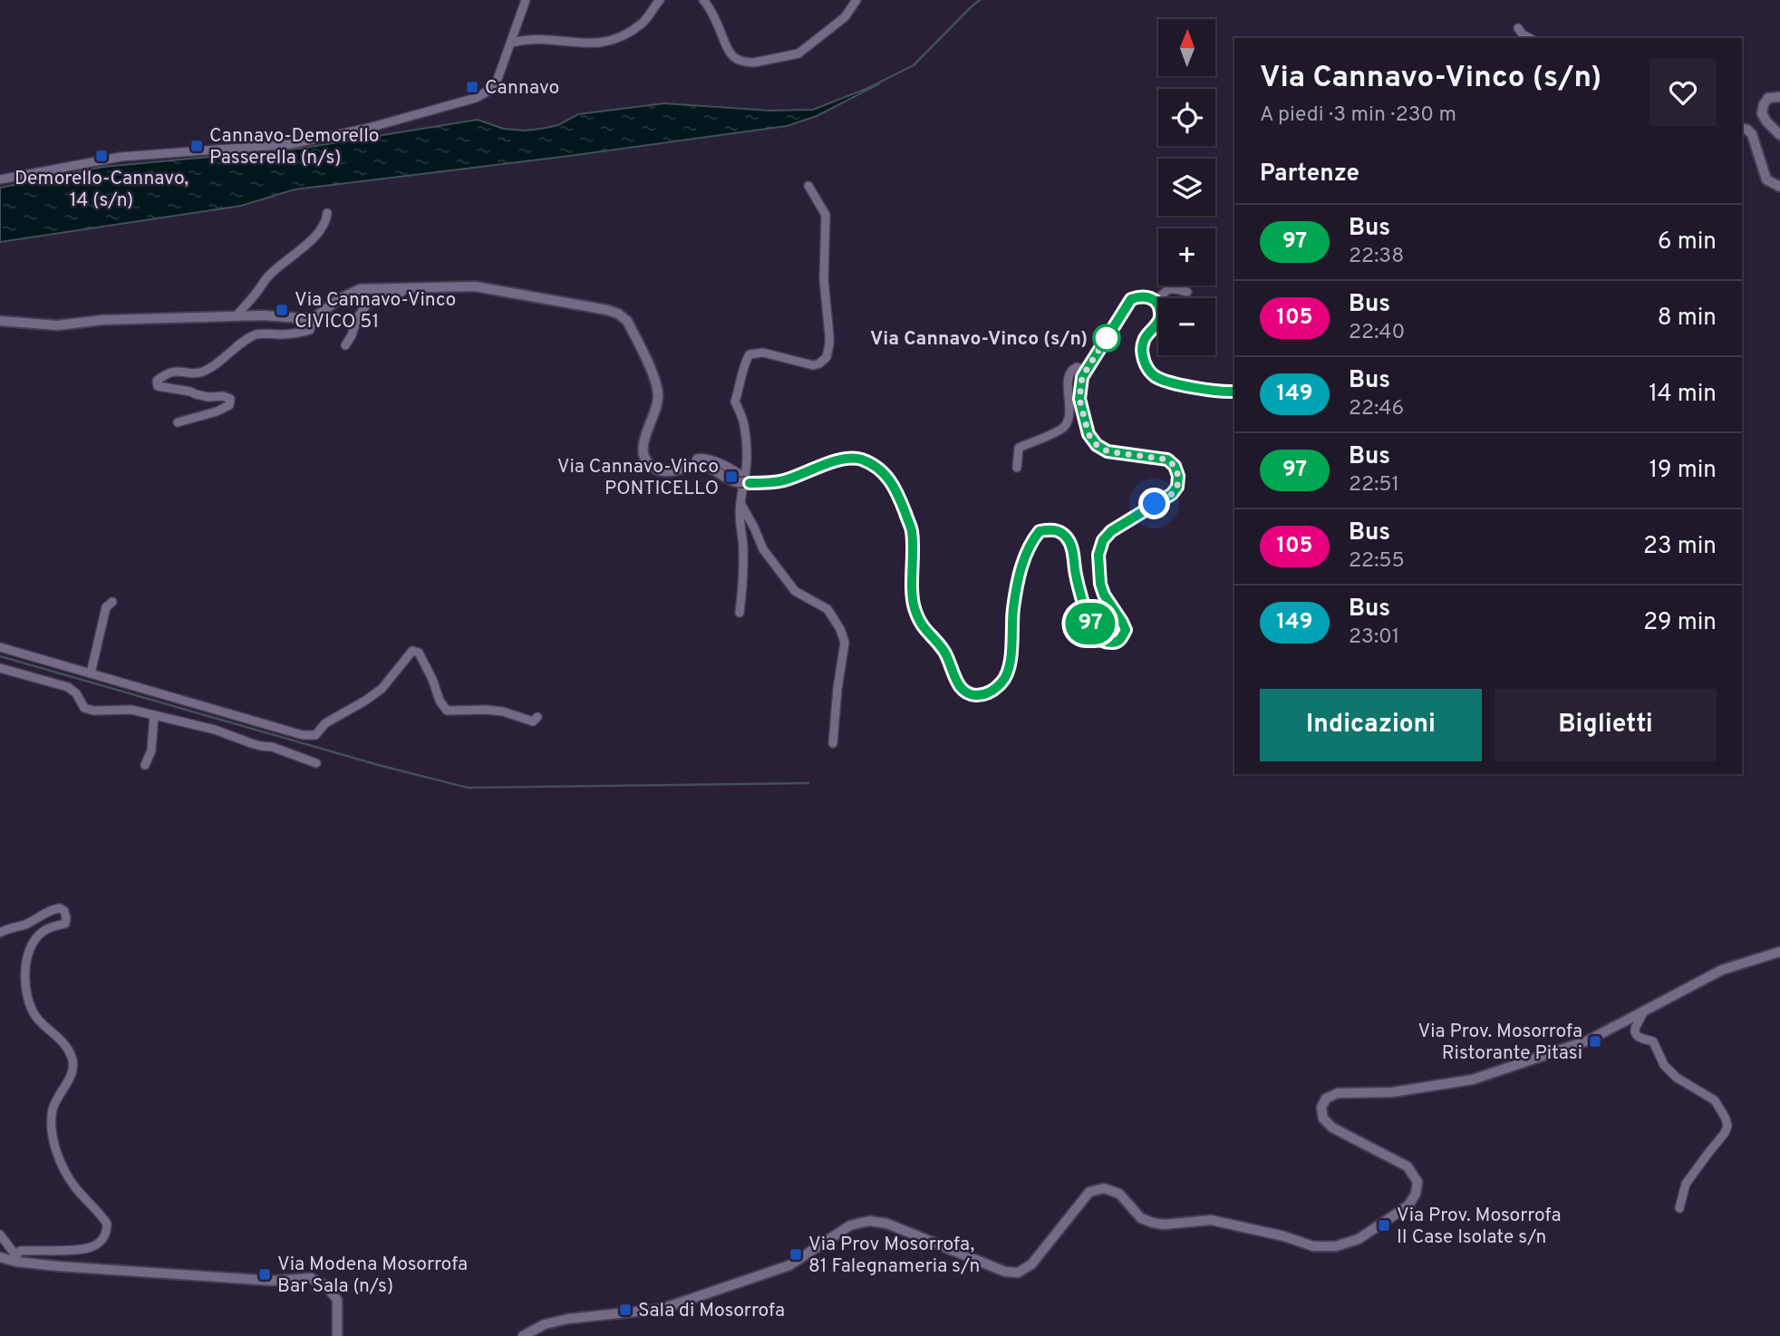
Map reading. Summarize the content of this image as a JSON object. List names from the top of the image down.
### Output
{
  "places": {
    "transit": [
      "Cannavo",
      "Cannavo-Demorello Passerella (n/s)",
      "Demorello-Cannavo, 14 (s/n)",
      "Via Cannavo-Vinco CIVICO 51",
      "Via Cannavo-Vinco PONTICELLO",
      "Via Prov. Mosorrofa Ristorante Pitasi",
      "Via Prov. Mosorrofa II Case Isolate s/n",
      "Via Prov Mosorrofa, 81 Falegnameria s/n",
      "Via Modena Mosorrofa Bar Sala (n/s)",
      "Sala di Mosorrofa"
    ],
    "other": ["Via Cannavo-Vinco (s/n)"]
  },
  "lines": ["bus line 97"],
  "north": "top",
  "page": {
    "on_map": "97",
    "map_buttons": ["+", "−"],
    "heading": [
      ["Via Cannavo-Vinco (s/n)", "A piedi · 3 min · 230 m"],
      "Partenze"
    ],
    "list": [
      {
        "mark": "97",
        "name": "Bus",
        "note": "22:38",
        "value": "6 min"
      },
      {
        "mark": "105",
        "name": "Bus",
        "note": "22:40",
        "value": "8 min"
      },
      {
        "mark": "149",
        "name": "Bus",
        "note": "22:46",
        "value": "14 min"
      },
      {
        "mark": "97",
        "name": "Bus",
        "note": "22:51",
        "value": "19 min"
      },
      {
        "mark": "105",
        "name": "Bus",
        "note": "22:55",
        "value": "23 min"
      },
      {
        "mark": "149",
        "name": "Bus",
        "note": "23:01",
        "value": "29 min"
      }
    ],
    "buttons": ["Indicazioni", "Biglietti"]
  }
}
